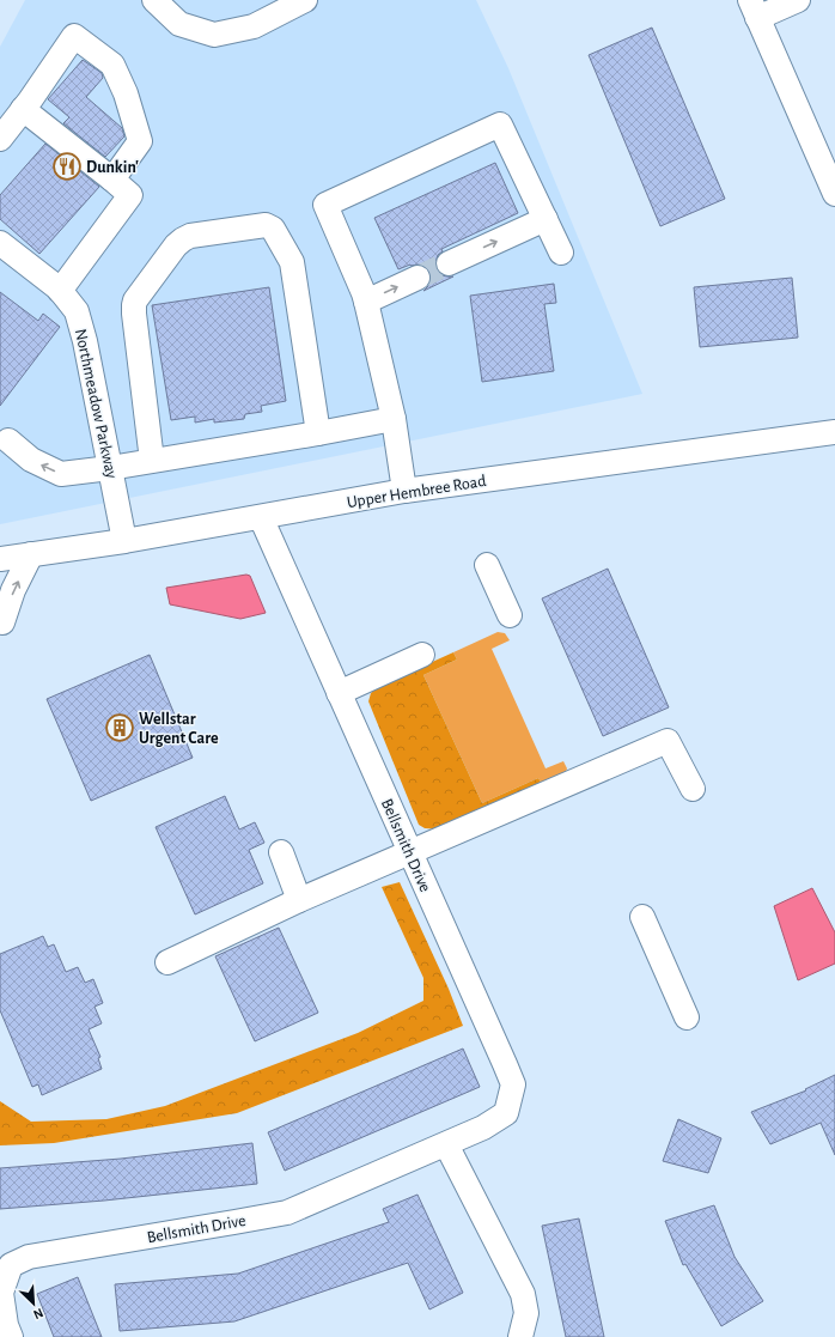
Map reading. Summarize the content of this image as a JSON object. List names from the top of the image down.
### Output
{
  "streets": {
    "street": ["Northmeadow Parkway", "Upper Hembree Road", "Bellsmith Drive"]
  },
  "crossings": [
    ["Northmeadow Parkway", "Upper Hembree Road"],
    ["Upper Hembree Road", "Bellsmith Drive"]
  ],
  "places": {
    "restaurant": ["Dunkin'"],
    "building": ["Wellstar Urgent Care"]
  },
  "north": "bottom right"
}
